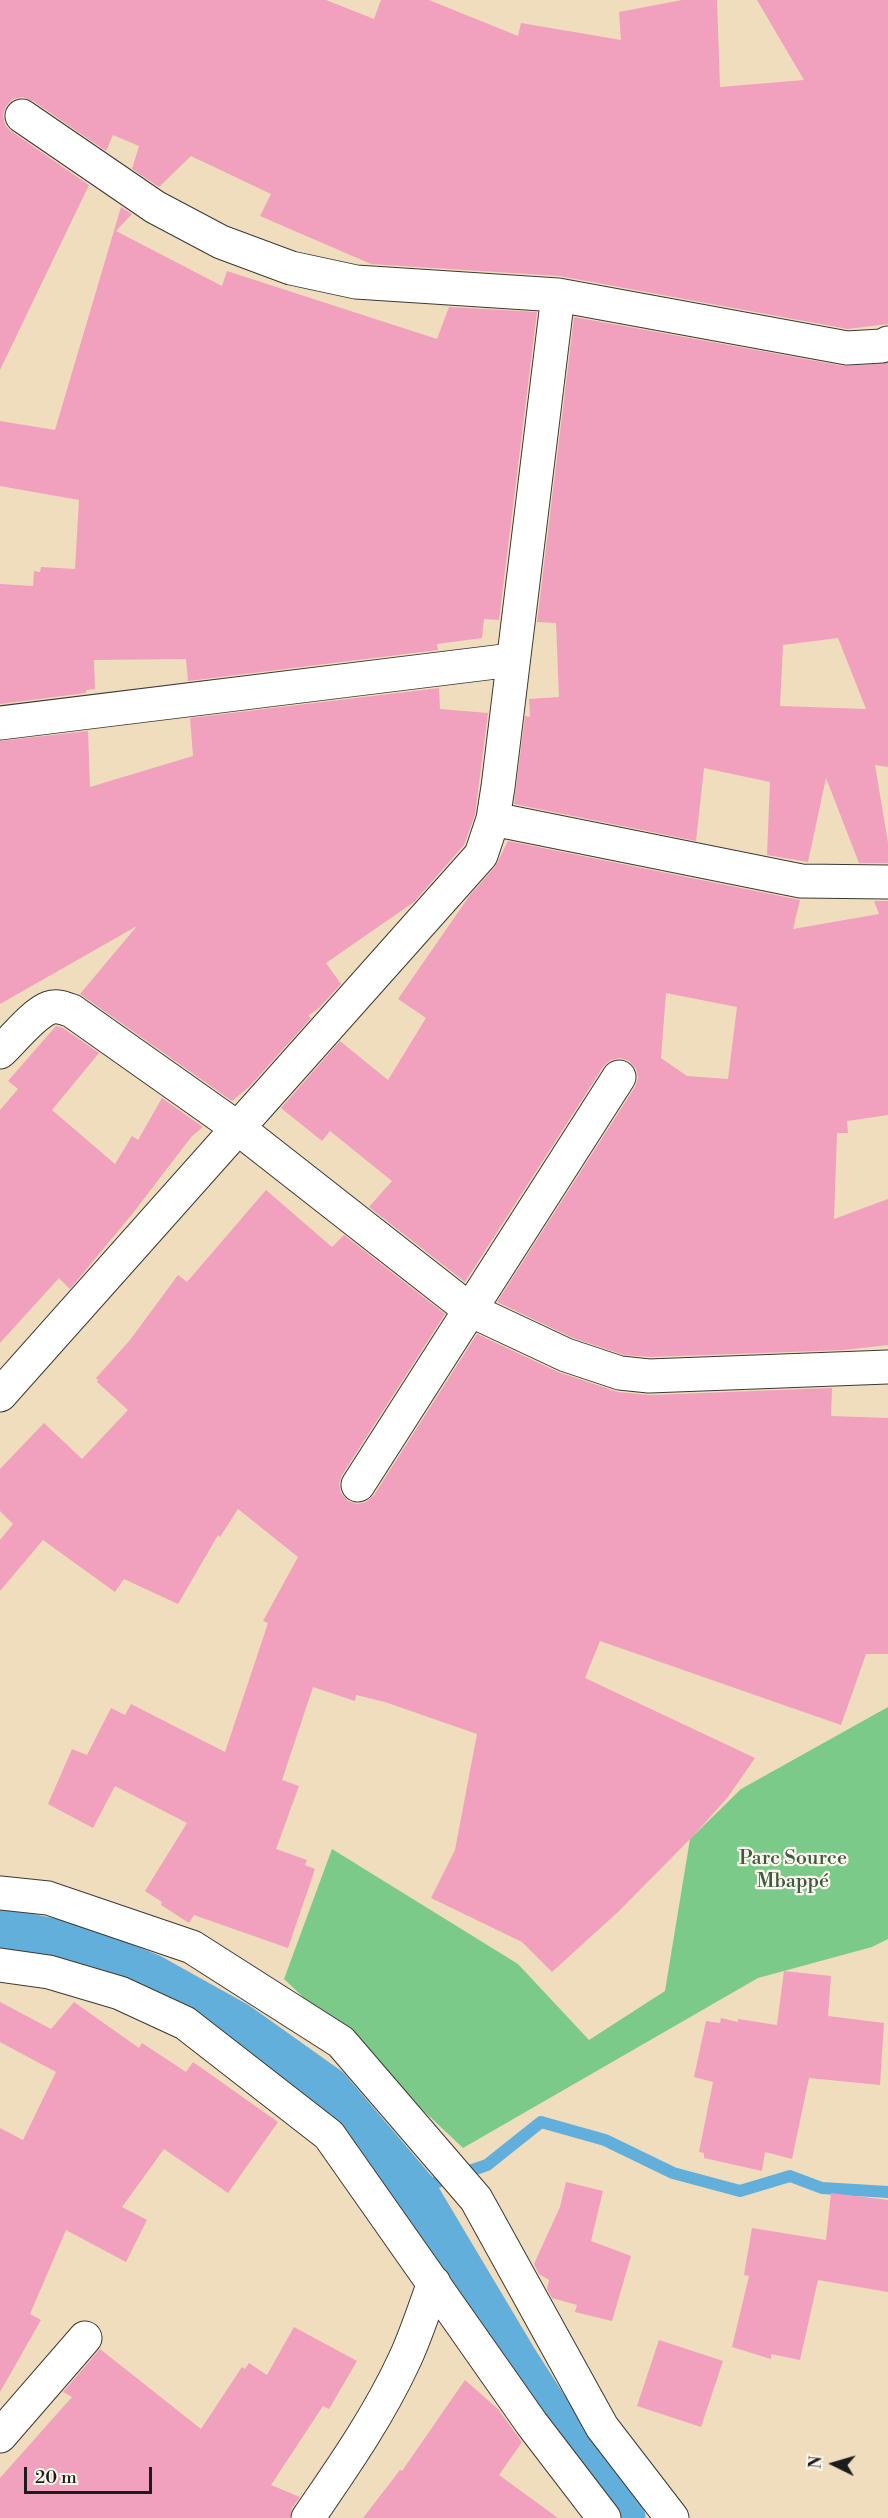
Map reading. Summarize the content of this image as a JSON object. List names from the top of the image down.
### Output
{
  "parks": ["Parc Source Mbappé"],
  "scale_bar": "20 m",
  "north": "left"
}
